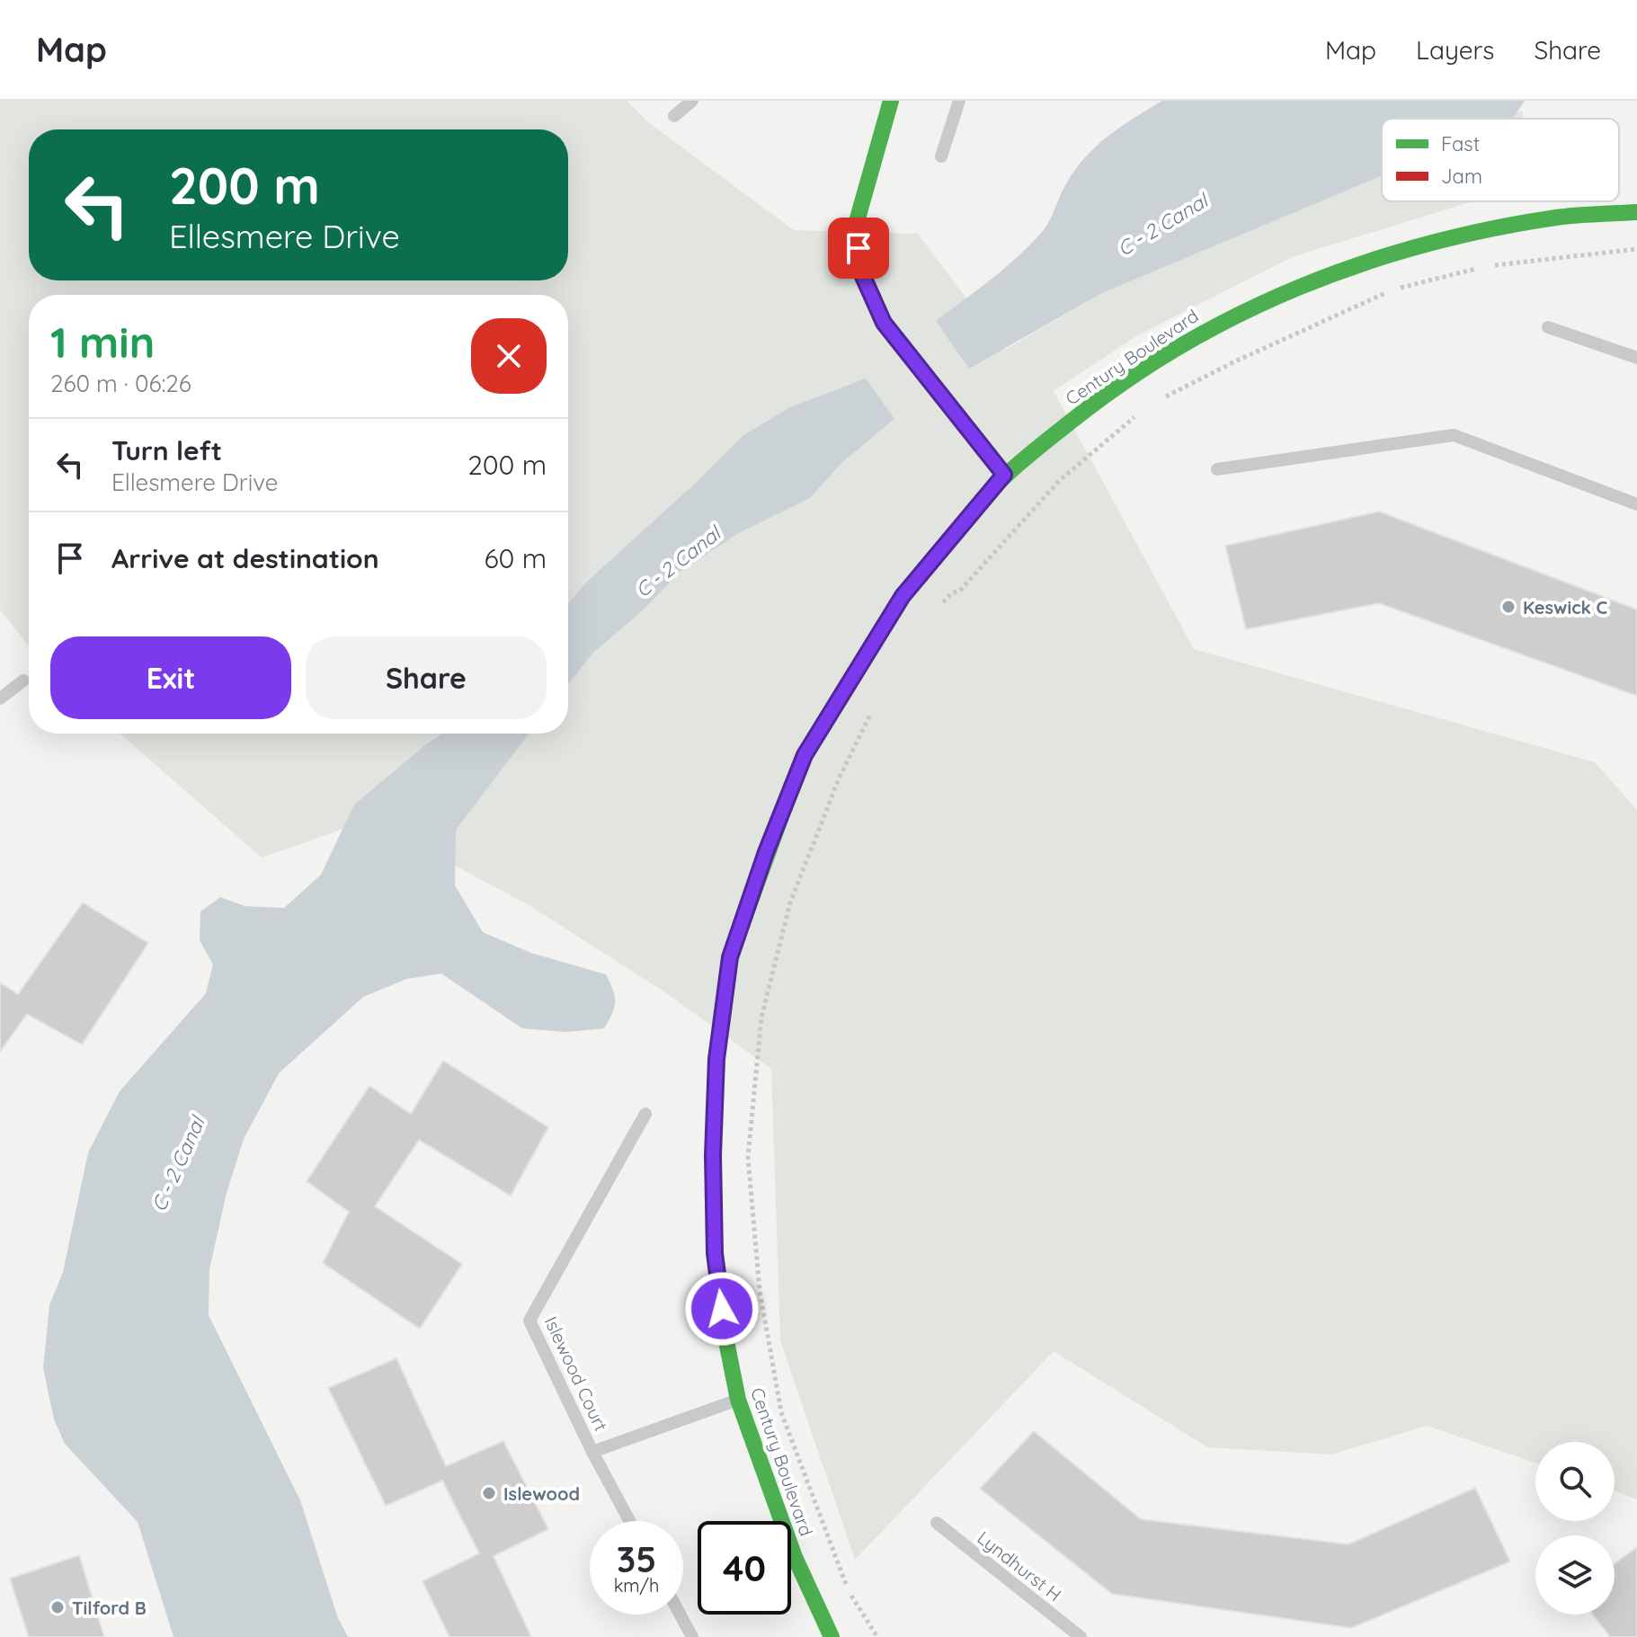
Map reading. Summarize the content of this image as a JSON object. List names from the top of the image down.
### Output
{
  "streets": {
    "street": ["Century Boulevard"],
    "lane": ["Islewood Court", "Lyndhurst H"]
  },
  "water": ["C - 2 Canal"],
  "places": ["Keswick C", "Islewood", "Tilford B"],
  "legend": ["Fast", "Jam"],
  "page": {
    "header": "Map",
    "nav": ["Map", "Layers", "Share"],
    "turn": ["200 m", "Ellesmere Drive"],
    "heading": ["1 min", "260 m · 06:26"],
    "list": [
      {
        "name": "Turn left",
        "note": "Ellesmere Drive",
        "value": "200 m"
      },
      {
        "name": "Arrive at destination",
        "value": "60 m"
      }
    ],
    "buttons": ["Exit", "Share"],
    "speed": "35 km/h",
    "limit": "40"
  }
}
